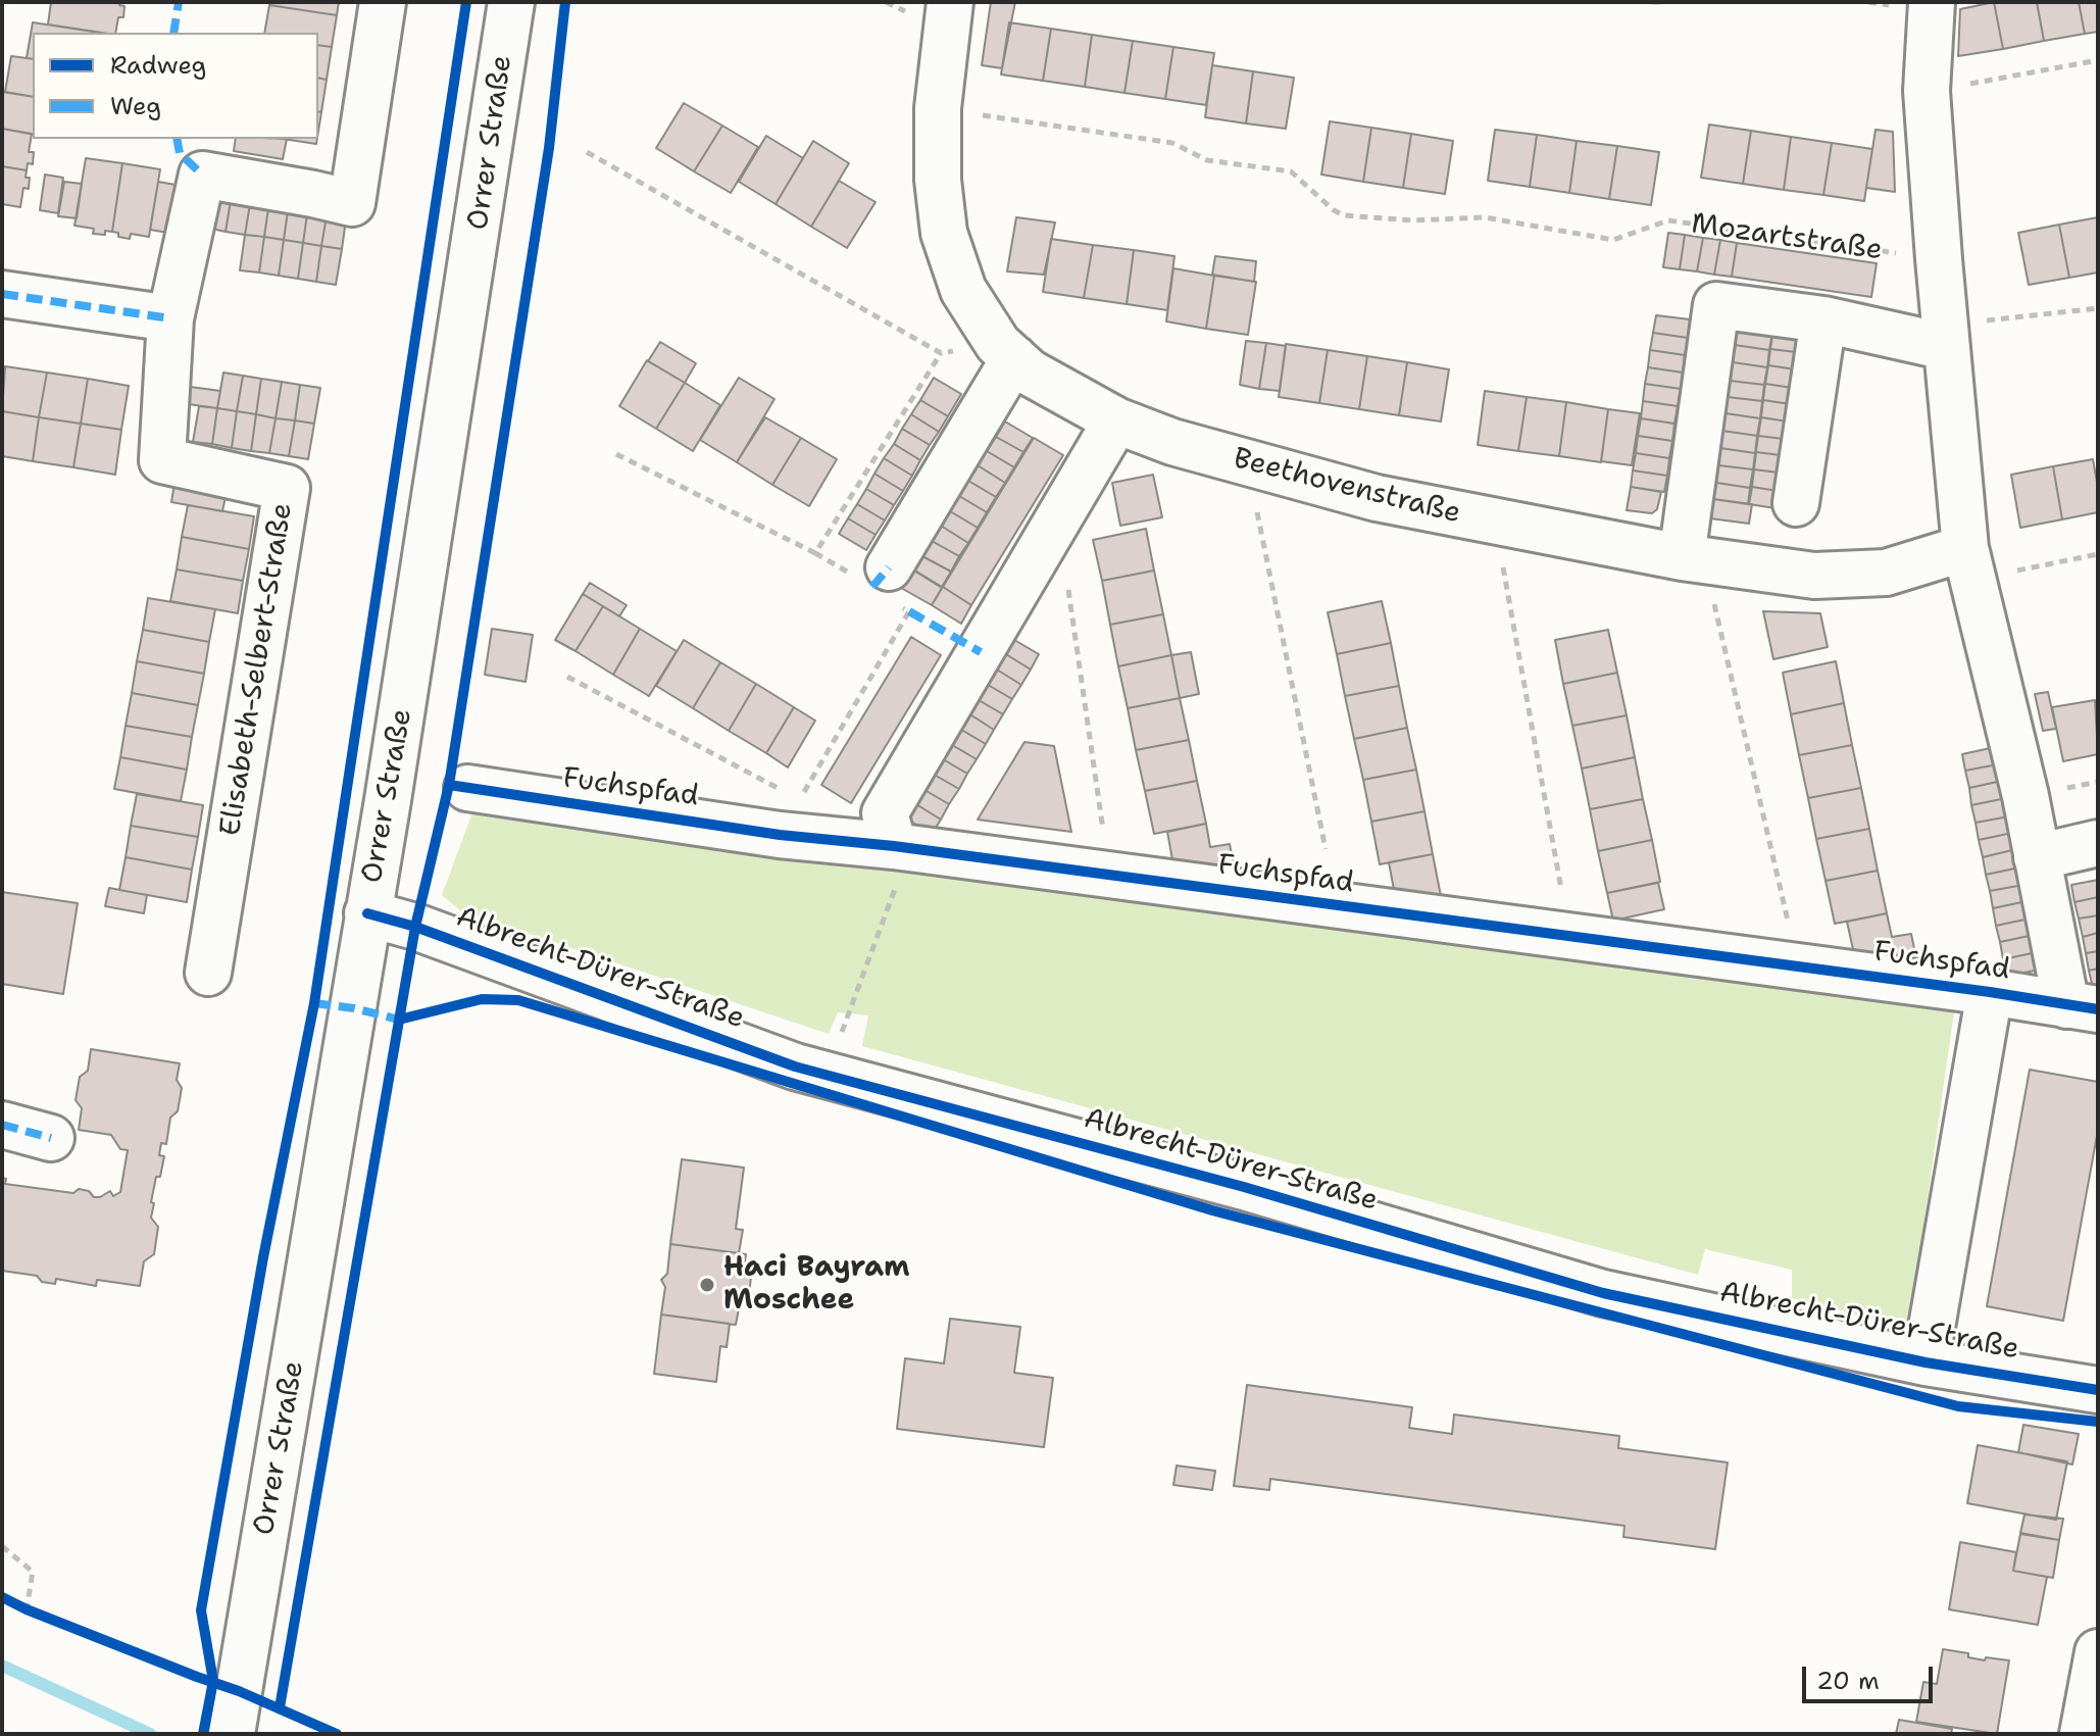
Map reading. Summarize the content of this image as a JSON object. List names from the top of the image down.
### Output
{
  "streets": {
    "street": [
      "Orrer Straße",
      "Beethovenstraße",
      "Elisabeth-Selbert-Straße",
      "Fuchspfad",
      "Albrecht-Dürer-Straße"
    ],
    "path": ["Mozartstraße"]
  },
  "crossings": [
    ["Orrer Straße", "Albrecht-Dürer-Straße"],
    ["Mozartstraße", "Beethovenstraße"],
    ["Fuchspfad", "Albrecht-Dürer-Straße"]
  ],
  "places": ["Haci Bayram Moschee"],
  "legend": ["Radweg", "Weg"],
  "scale_bar": "20 m"
}
